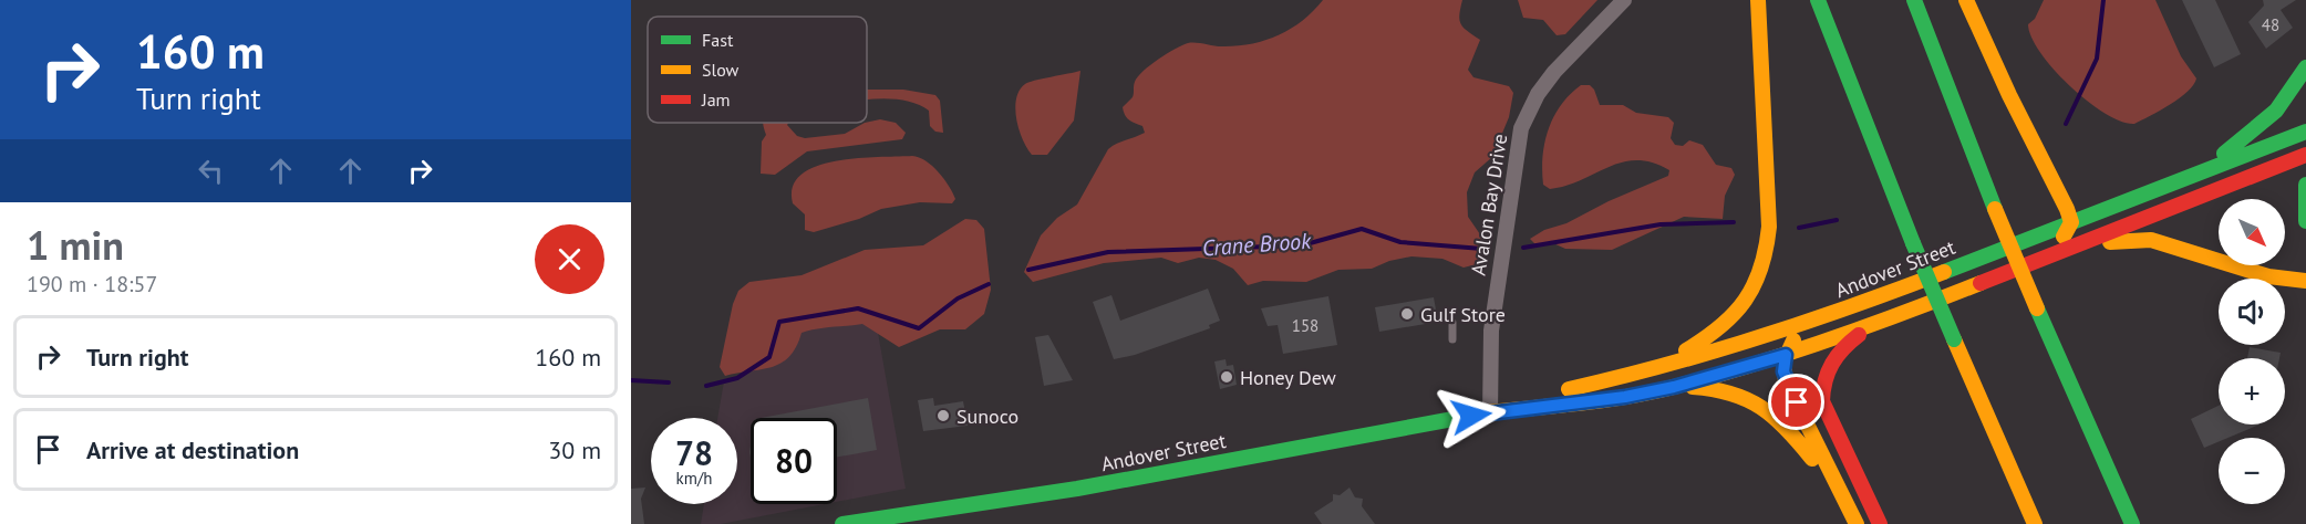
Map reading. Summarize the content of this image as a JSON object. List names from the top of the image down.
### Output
{
  "streets": {
    "highway": ["Andover Street"],
    "street": ["Avalon Bay Drive"]
  },
  "crossings": [
    ["Avalon Bay Drive", "Andover Street"]
  ],
  "water": ["Crane Brook"],
  "places": ["Gulf Store", "Honey Dew", "Sunoco"],
  "house_numbers": ["48", "158"],
  "legend": ["Fast", "Slow", "Jam"],
  "north": "bottom right",
  "page": {
    "turn": ["160 m", "Turn right"],
    "map_buttons": ["+", "−"],
    "heading": ["1 min", "190 m · 18:57"],
    "list": [
      {
        "name": "Turn right",
        "value": "160 m"
      },
      {
        "name": "Arrive at destination",
        "value": "30 m"
      }
    ],
    "speed": "78 km/h",
    "limit": "80"
  }
}
